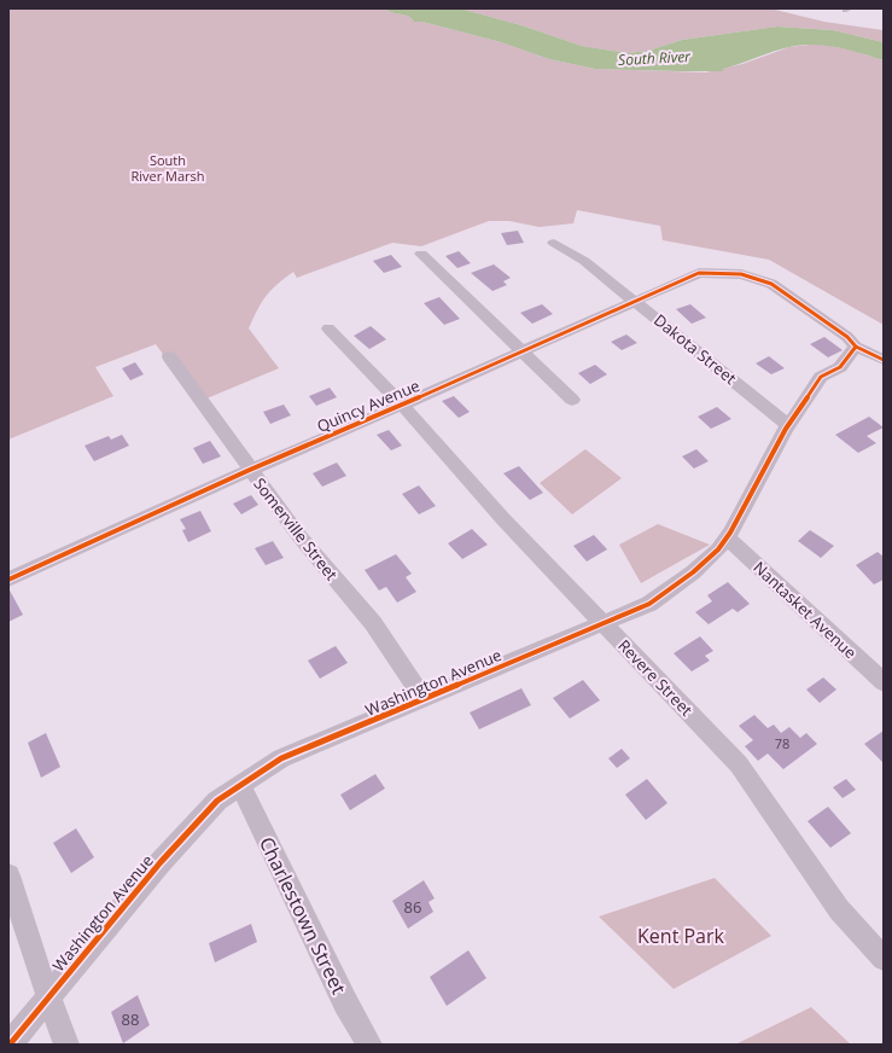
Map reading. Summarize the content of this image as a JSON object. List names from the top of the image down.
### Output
{
  "streets": {
    "street": [
      "Dakota Street",
      "Quincy Avenue",
      "Somerville Street",
      "Nantasket Avenue",
      "Revere Street",
      "Washington Avenue",
      "Charlestown Street"
    ]
  },
  "crossings": [
    ["Dakota Street", "Quincy Avenue"],
    ["Dakota Street", "Washington Avenue"],
    ["Quincy Avenue", "Somerville Street"],
    ["Quincy Avenue", "Revere Street"],
    ["Quincy Avenue", "Washington Avenue"],
    ["Somerville Street", "Washington Avenue"],
    ["Nantasket Avenue", "Washington Avenue"],
    ["Revere Street", "Washington Avenue"],
    ["Washington Avenue", "Charlestown Street"]
  ],
  "water": ["South River"],
  "parks": ["South River Marsh", "Kent Park"],
  "house_numbers": ["78", "86", "88"]
}
